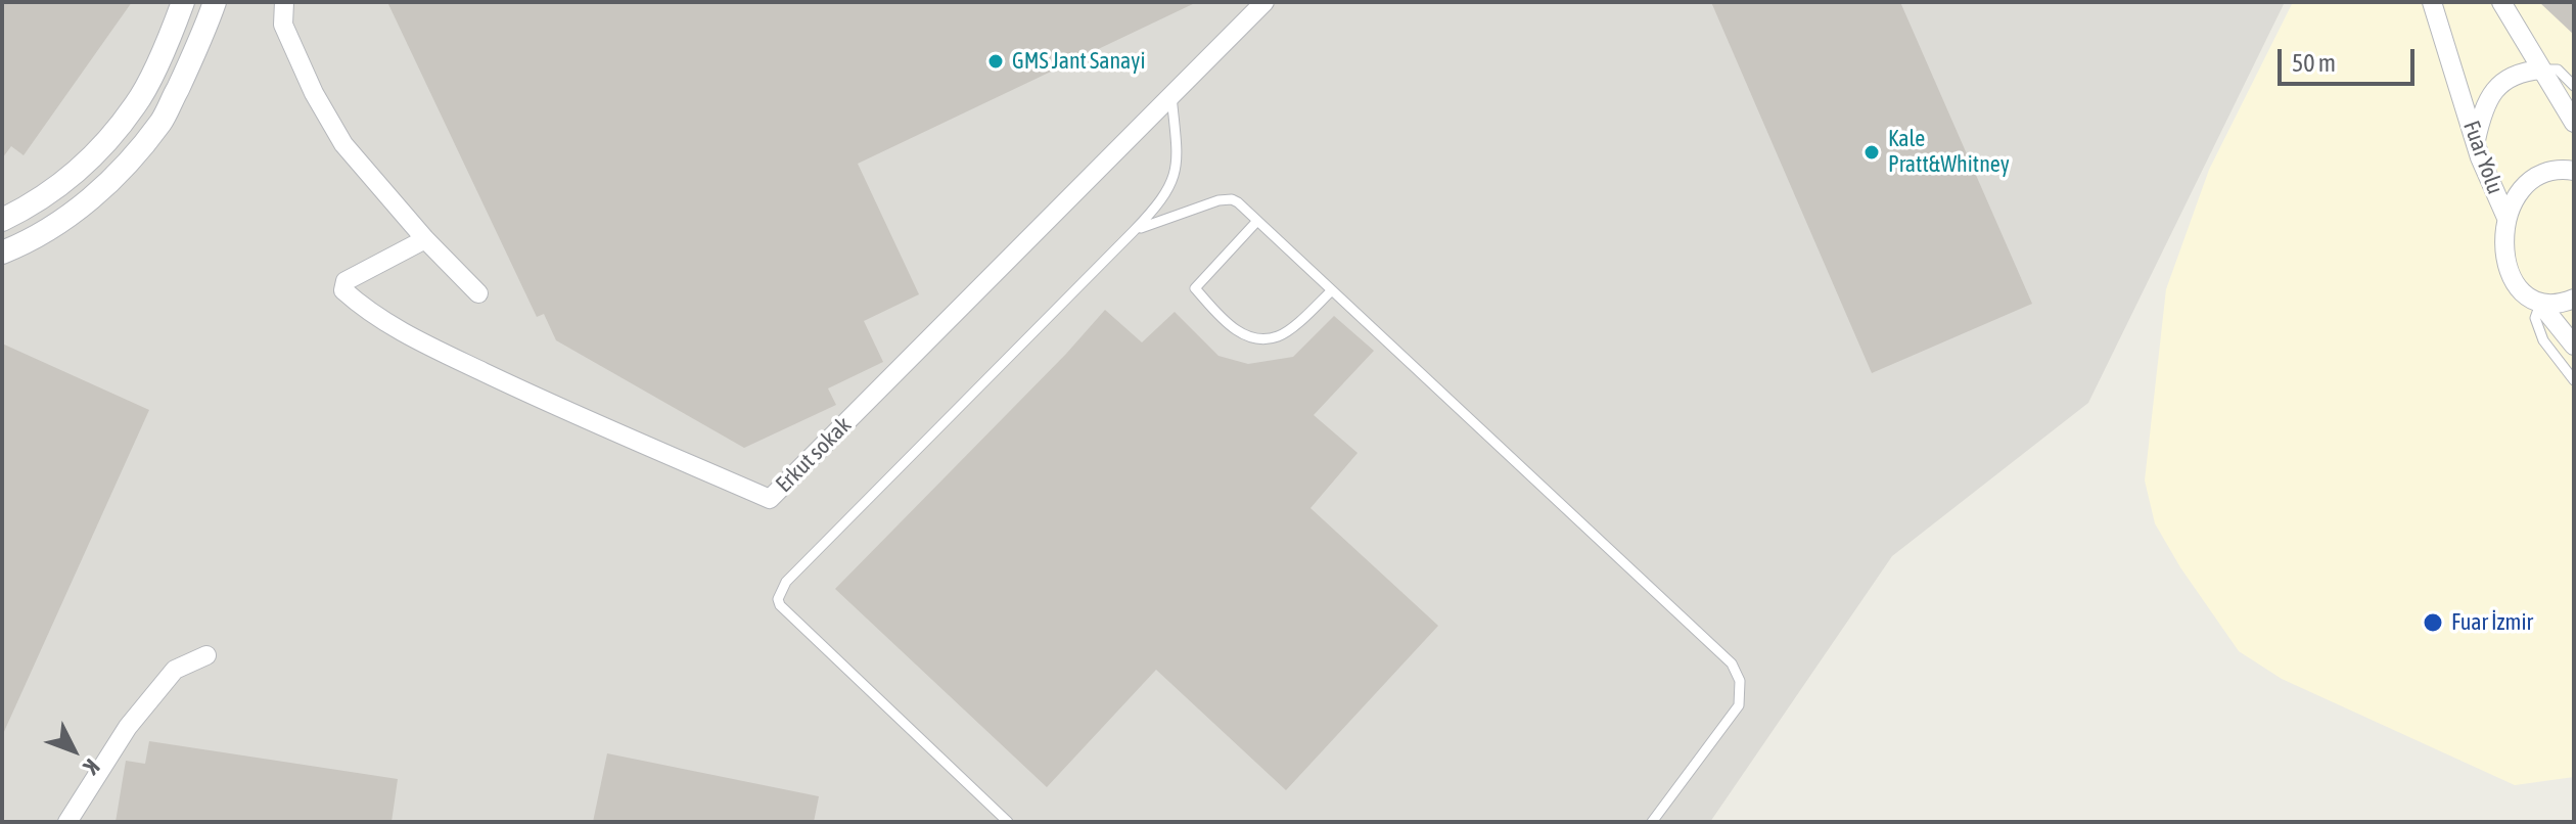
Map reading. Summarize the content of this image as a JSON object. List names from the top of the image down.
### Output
{
  "streets": {
    "street": ["Fuar Yolu", "Erkut sokak"]
  },
  "places": ["GMS Jant Sanayi", "Kale Pratt&Whitney", "Fuar İzmir"],
  "scale_bar": "50 m",
  "north": "bottom right"
}
